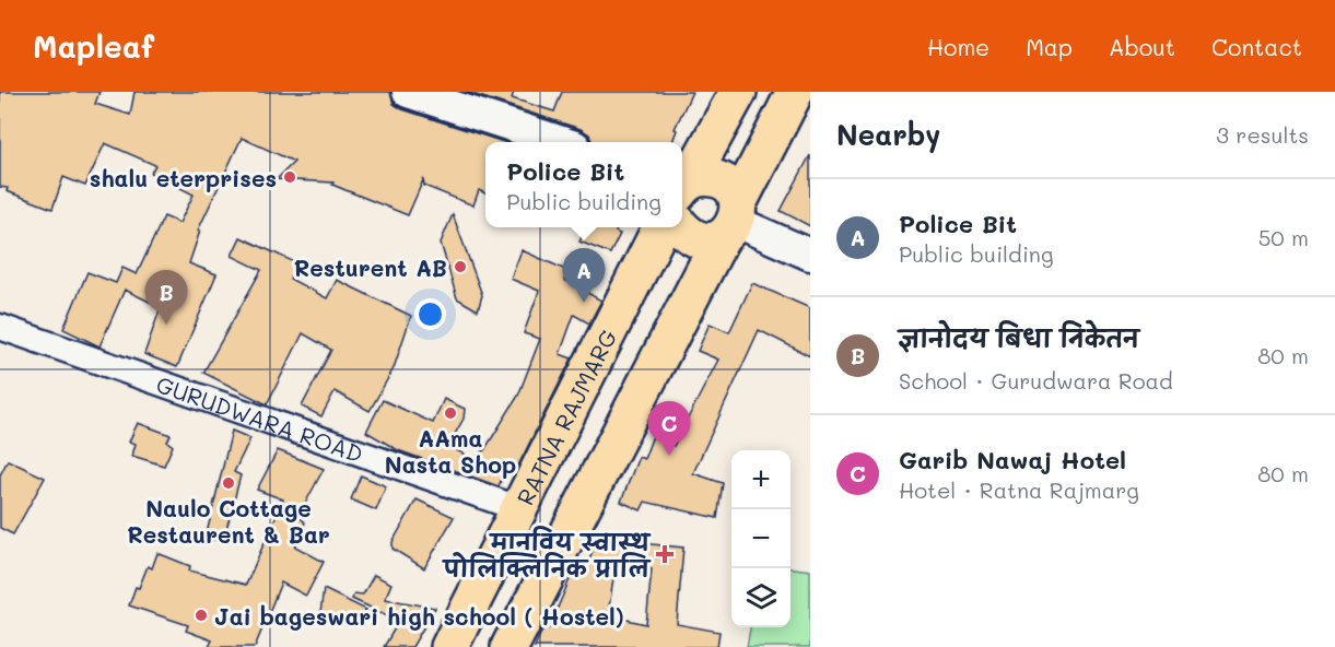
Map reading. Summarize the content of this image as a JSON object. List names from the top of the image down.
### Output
{
  "streets": {
    "highway": ["RATNA RAJMARG"],
    "street": ["GURUDWARA ROAD"]
  },
  "crossings": [
    ["RATNA RAJMARG", "GURUDWARA ROAD"]
  ],
  "places": {
    "other": [
      "shalu eterprises",
      "Resturent AB",
      "AAma Nasta Shop",
      "Naulo Cottage Restaurent & Bar",
      "Jai bageswari high school ( Hostel)"
    ],
    "health": ["मानविय स्वास्थ पोलिक्लिनिक प्रालि"]
  },
  "page": {
    "header": "Mapleaf",
    "nav": [
      "Home",
      "Map",
      "About",
      "Contact"
    ],
    "heading": ["Nearby", "3 results"],
    "popup": ["Police Bit", "Public building"],
    "list": [
      {
        "mark": "A",
        "name": "Police Bit",
        "note": "Public building",
        "value": "50 m"
      },
      {
        "mark": "B",
        "name": "ज्ञानाेदय बिधा निकेतन",
        "note": "School · Gurudwara Road",
        "value": "80 m"
      },
      {
        "mark": "C",
        "name": "Garib Nawaj Hotel",
        "note": "Hotel · Ratna Rajmarg",
        "value": "80 m"
      }
    ],
    "pins": ["A", "B", "C"],
    "map_buttons": ["+", "−"]
  }
}
